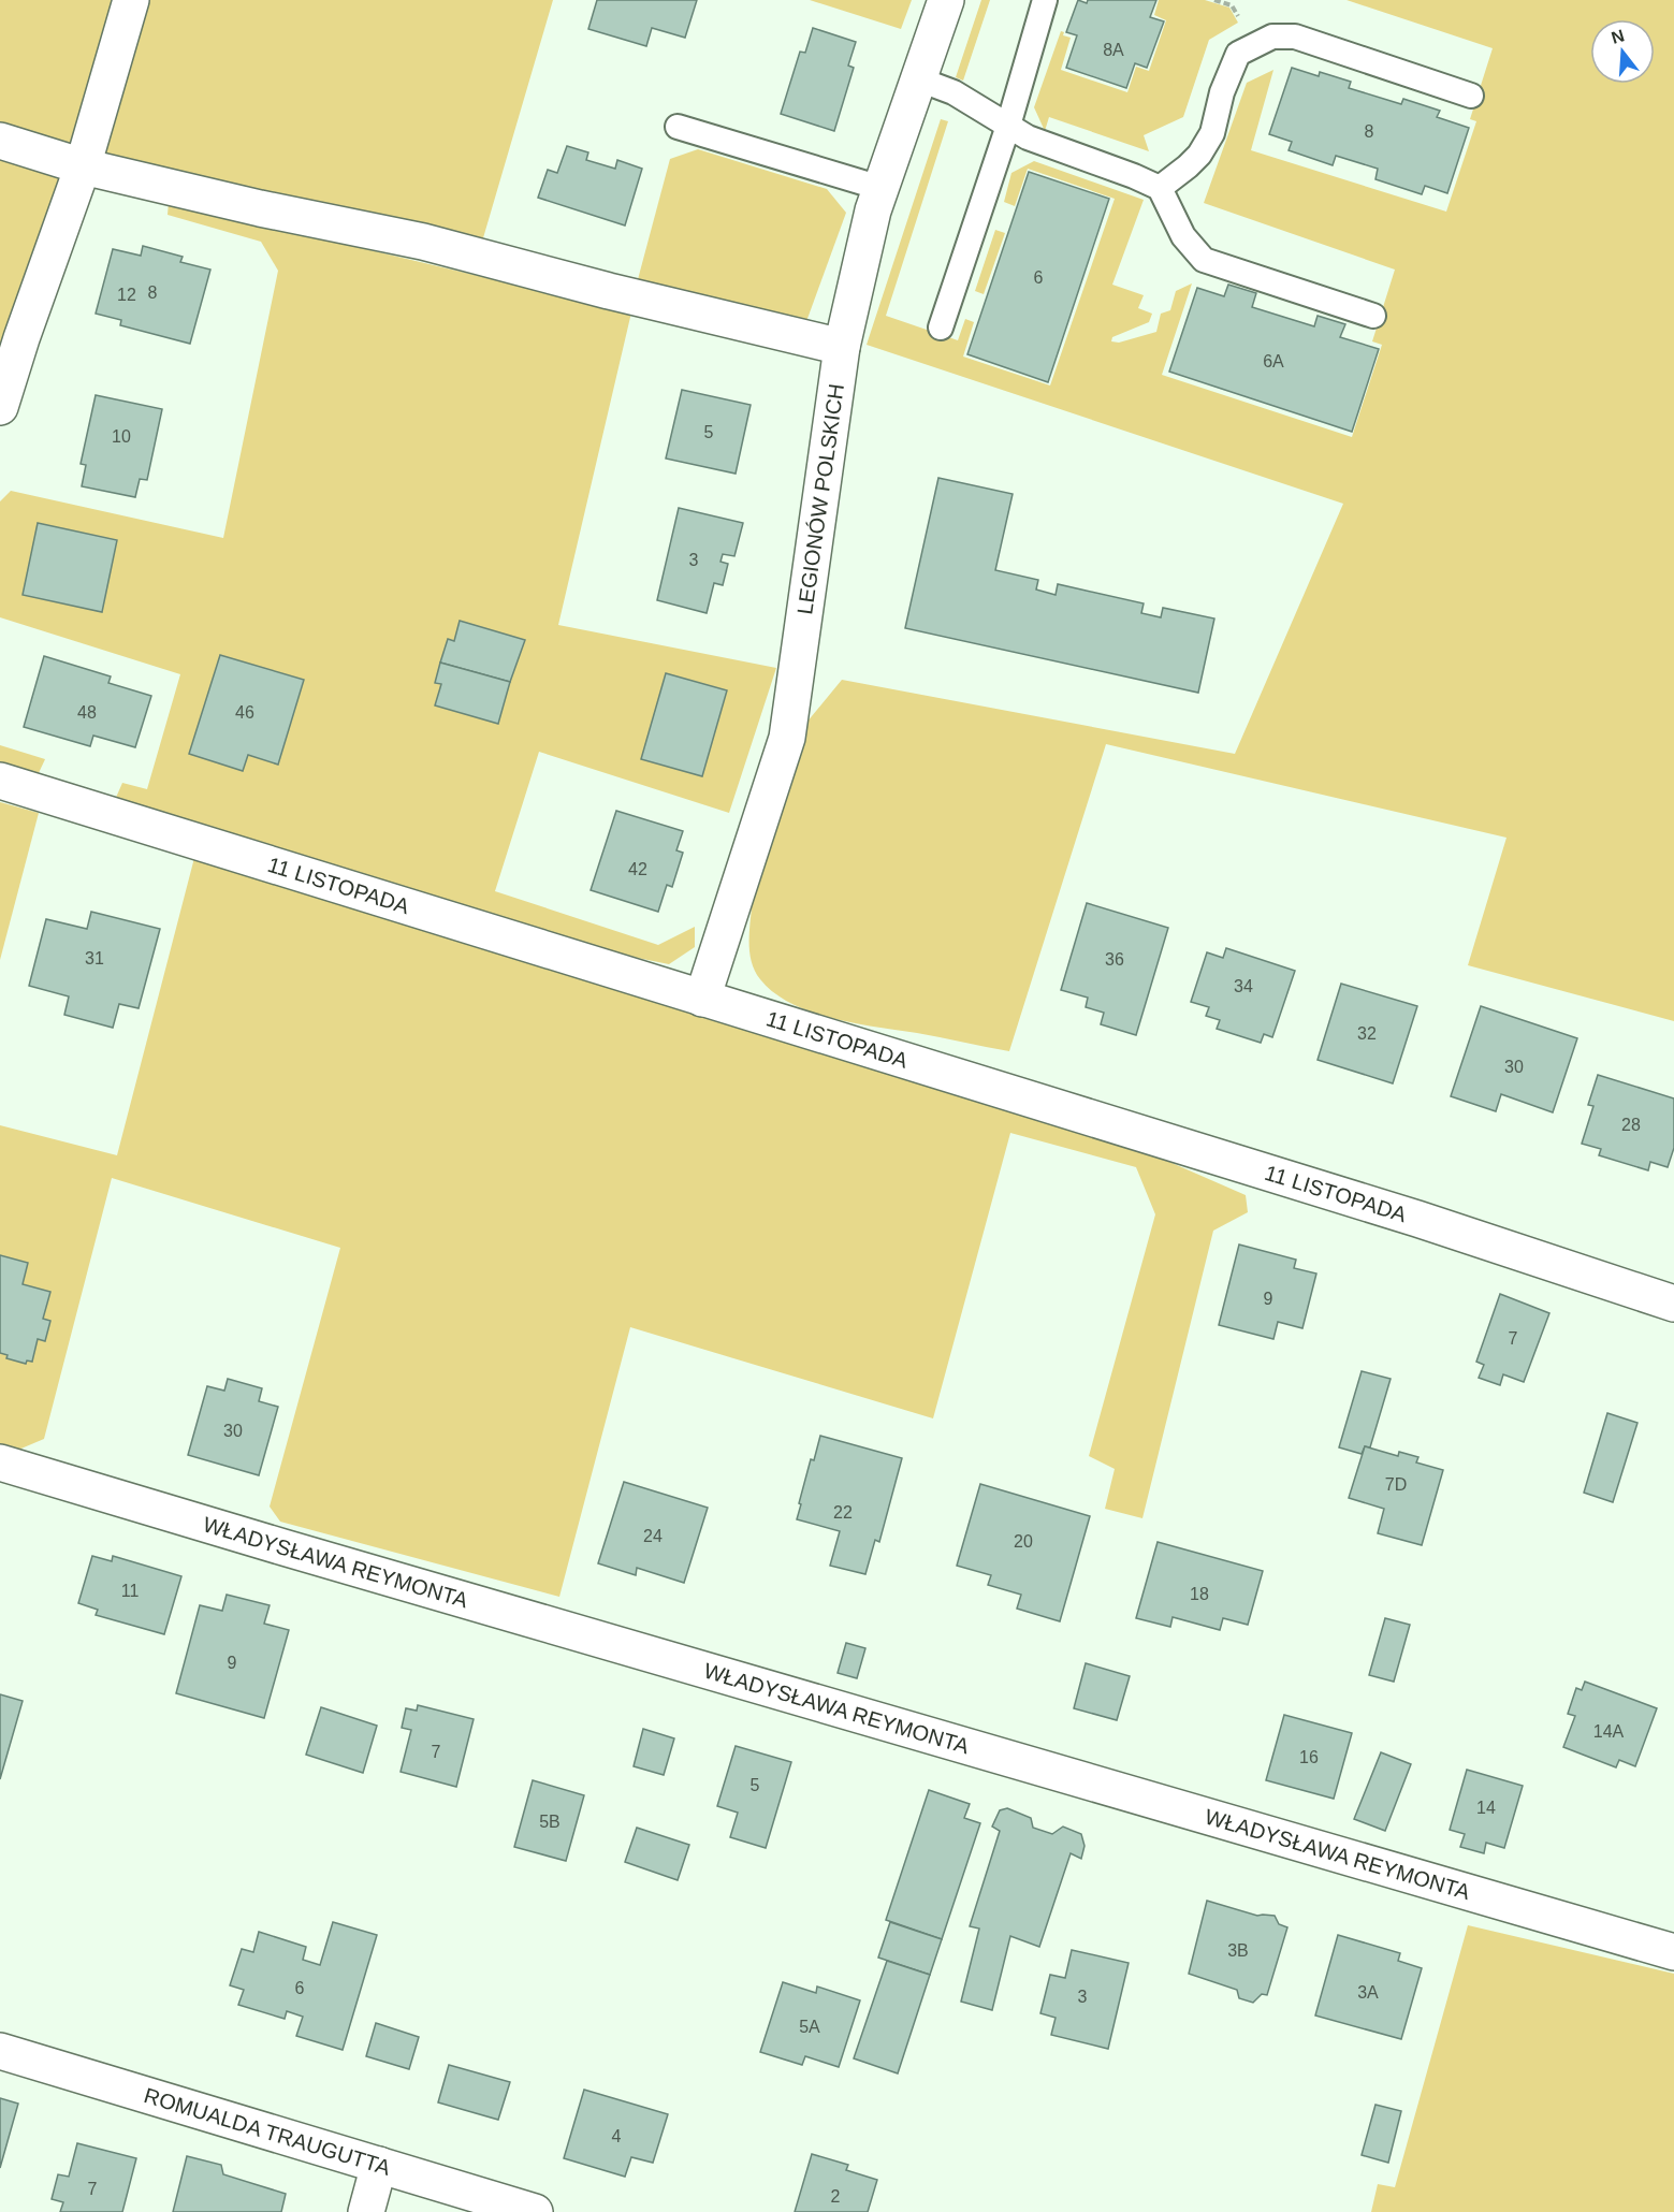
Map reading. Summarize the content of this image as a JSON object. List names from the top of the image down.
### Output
{
  "streets": {
    "street": [
      "LEGIONÓW POLSKICH",
      "11 LISTOPADA",
      "WŁADYSŁAWA REYMONTA",
      "ROMUALDA TRAUGUTTA"
    ]
  },
  "crossings": [
    ["LEGIONÓW POLSKICH", "11 LISTOPADA"]
  ],
  "house_numbers": [
    "8A",
    "8",
    "6",
    "8",
    "12",
    "6A",
    "5",
    "10",
    "3",
    "48",
    "46",
    "42",
    "31",
    "36",
    "34",
    "32",
    "30",
    "28",
    "9",
    "7",
    "30",
    "7D",
    "22",
    "24",
    "20",
    "11",
    "18",
    "9",
    "14A",
    "7",
    "16",
    "5",
    "14",
    "5B",
    "3B",
    "6",
    "3A",
    "3",
    "5A",
    "4",
    "7",
    "2"
  ],
  "north": "top"
}
